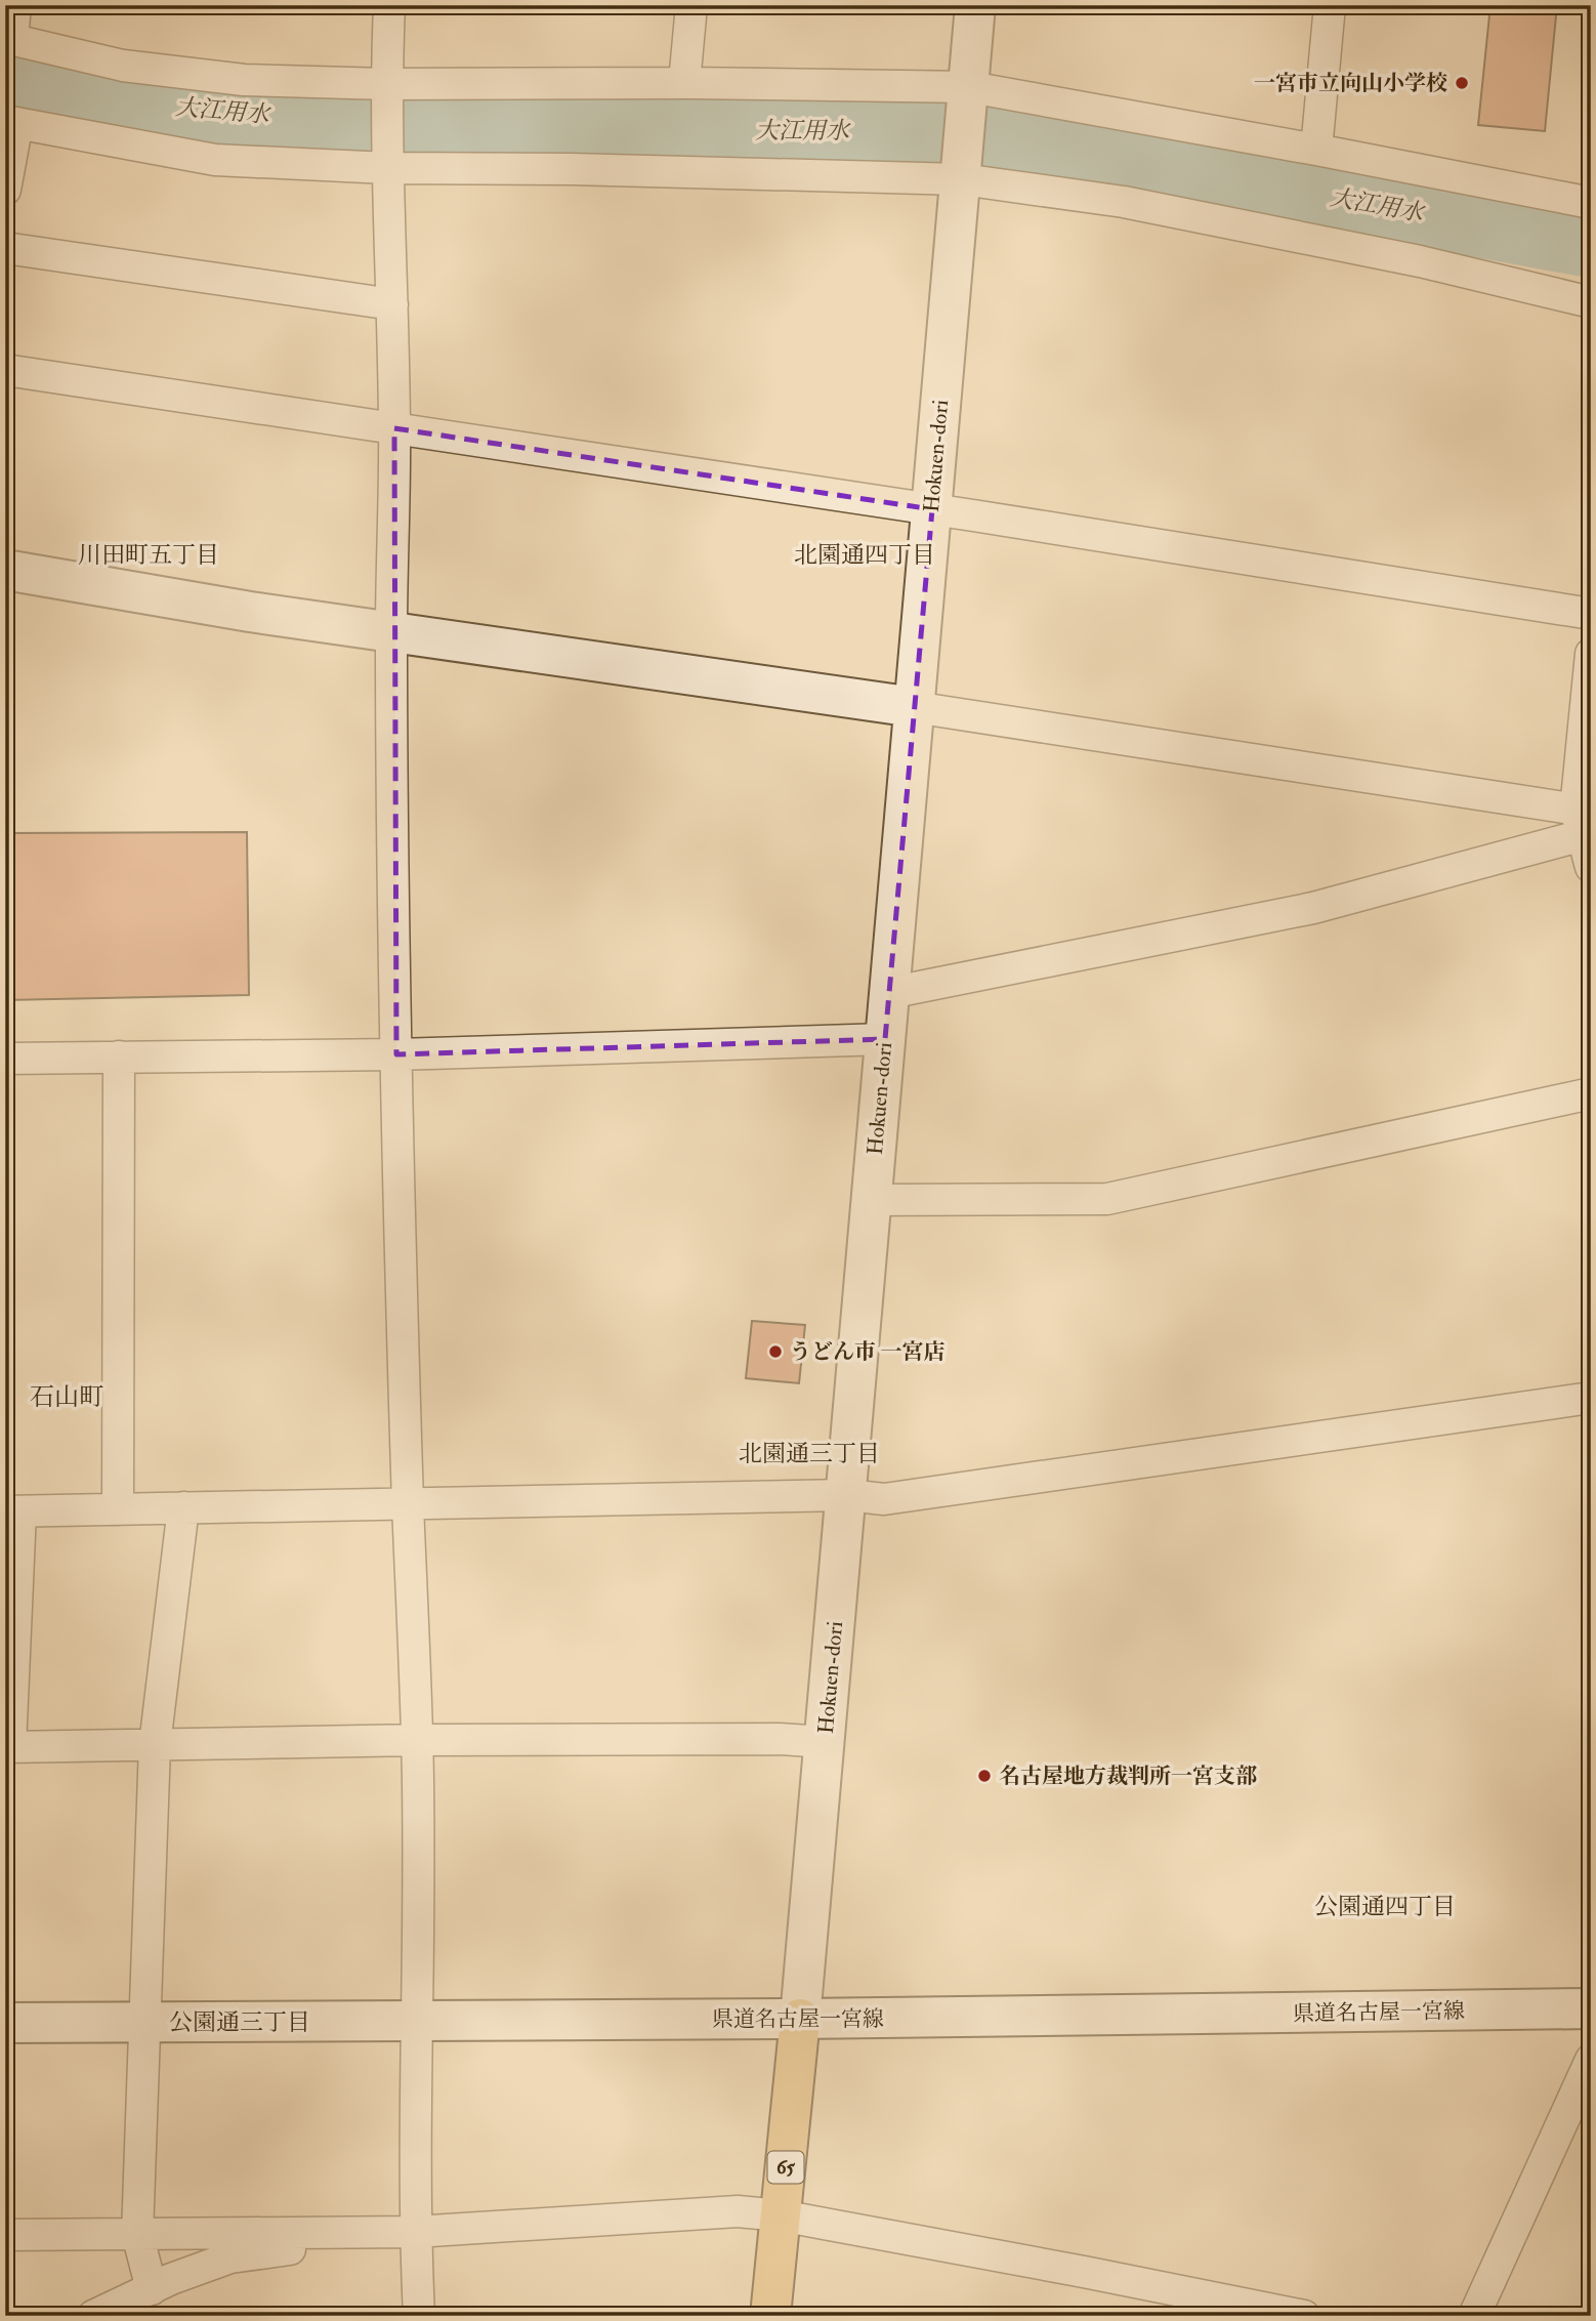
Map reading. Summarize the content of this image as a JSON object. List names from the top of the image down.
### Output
{
  "streets": {
    "main road": ["65"],
    "street": ["Hokuen-dori", "県道名古屋一宮線"]
  },
  "crossings": [
    ["Hokuen-dori", "県道名古屋一宮線"],
    ["Hokuen-dori", "65"],
    ["県道名古屋一宮線", "65"]
  ],
  "districts": [
    "川田町五丁目",
    "北園通四丁目",
    "石山町",
    "北園通三丁目",
    "公園通四丁目",
    "公園通三丁目"
  ],
  "water": ["大江用水"],
  "places": ["一宮市立向山小学校", "うどん市 一宮店", "名古屋地方裁判所一宮支部"]
}
